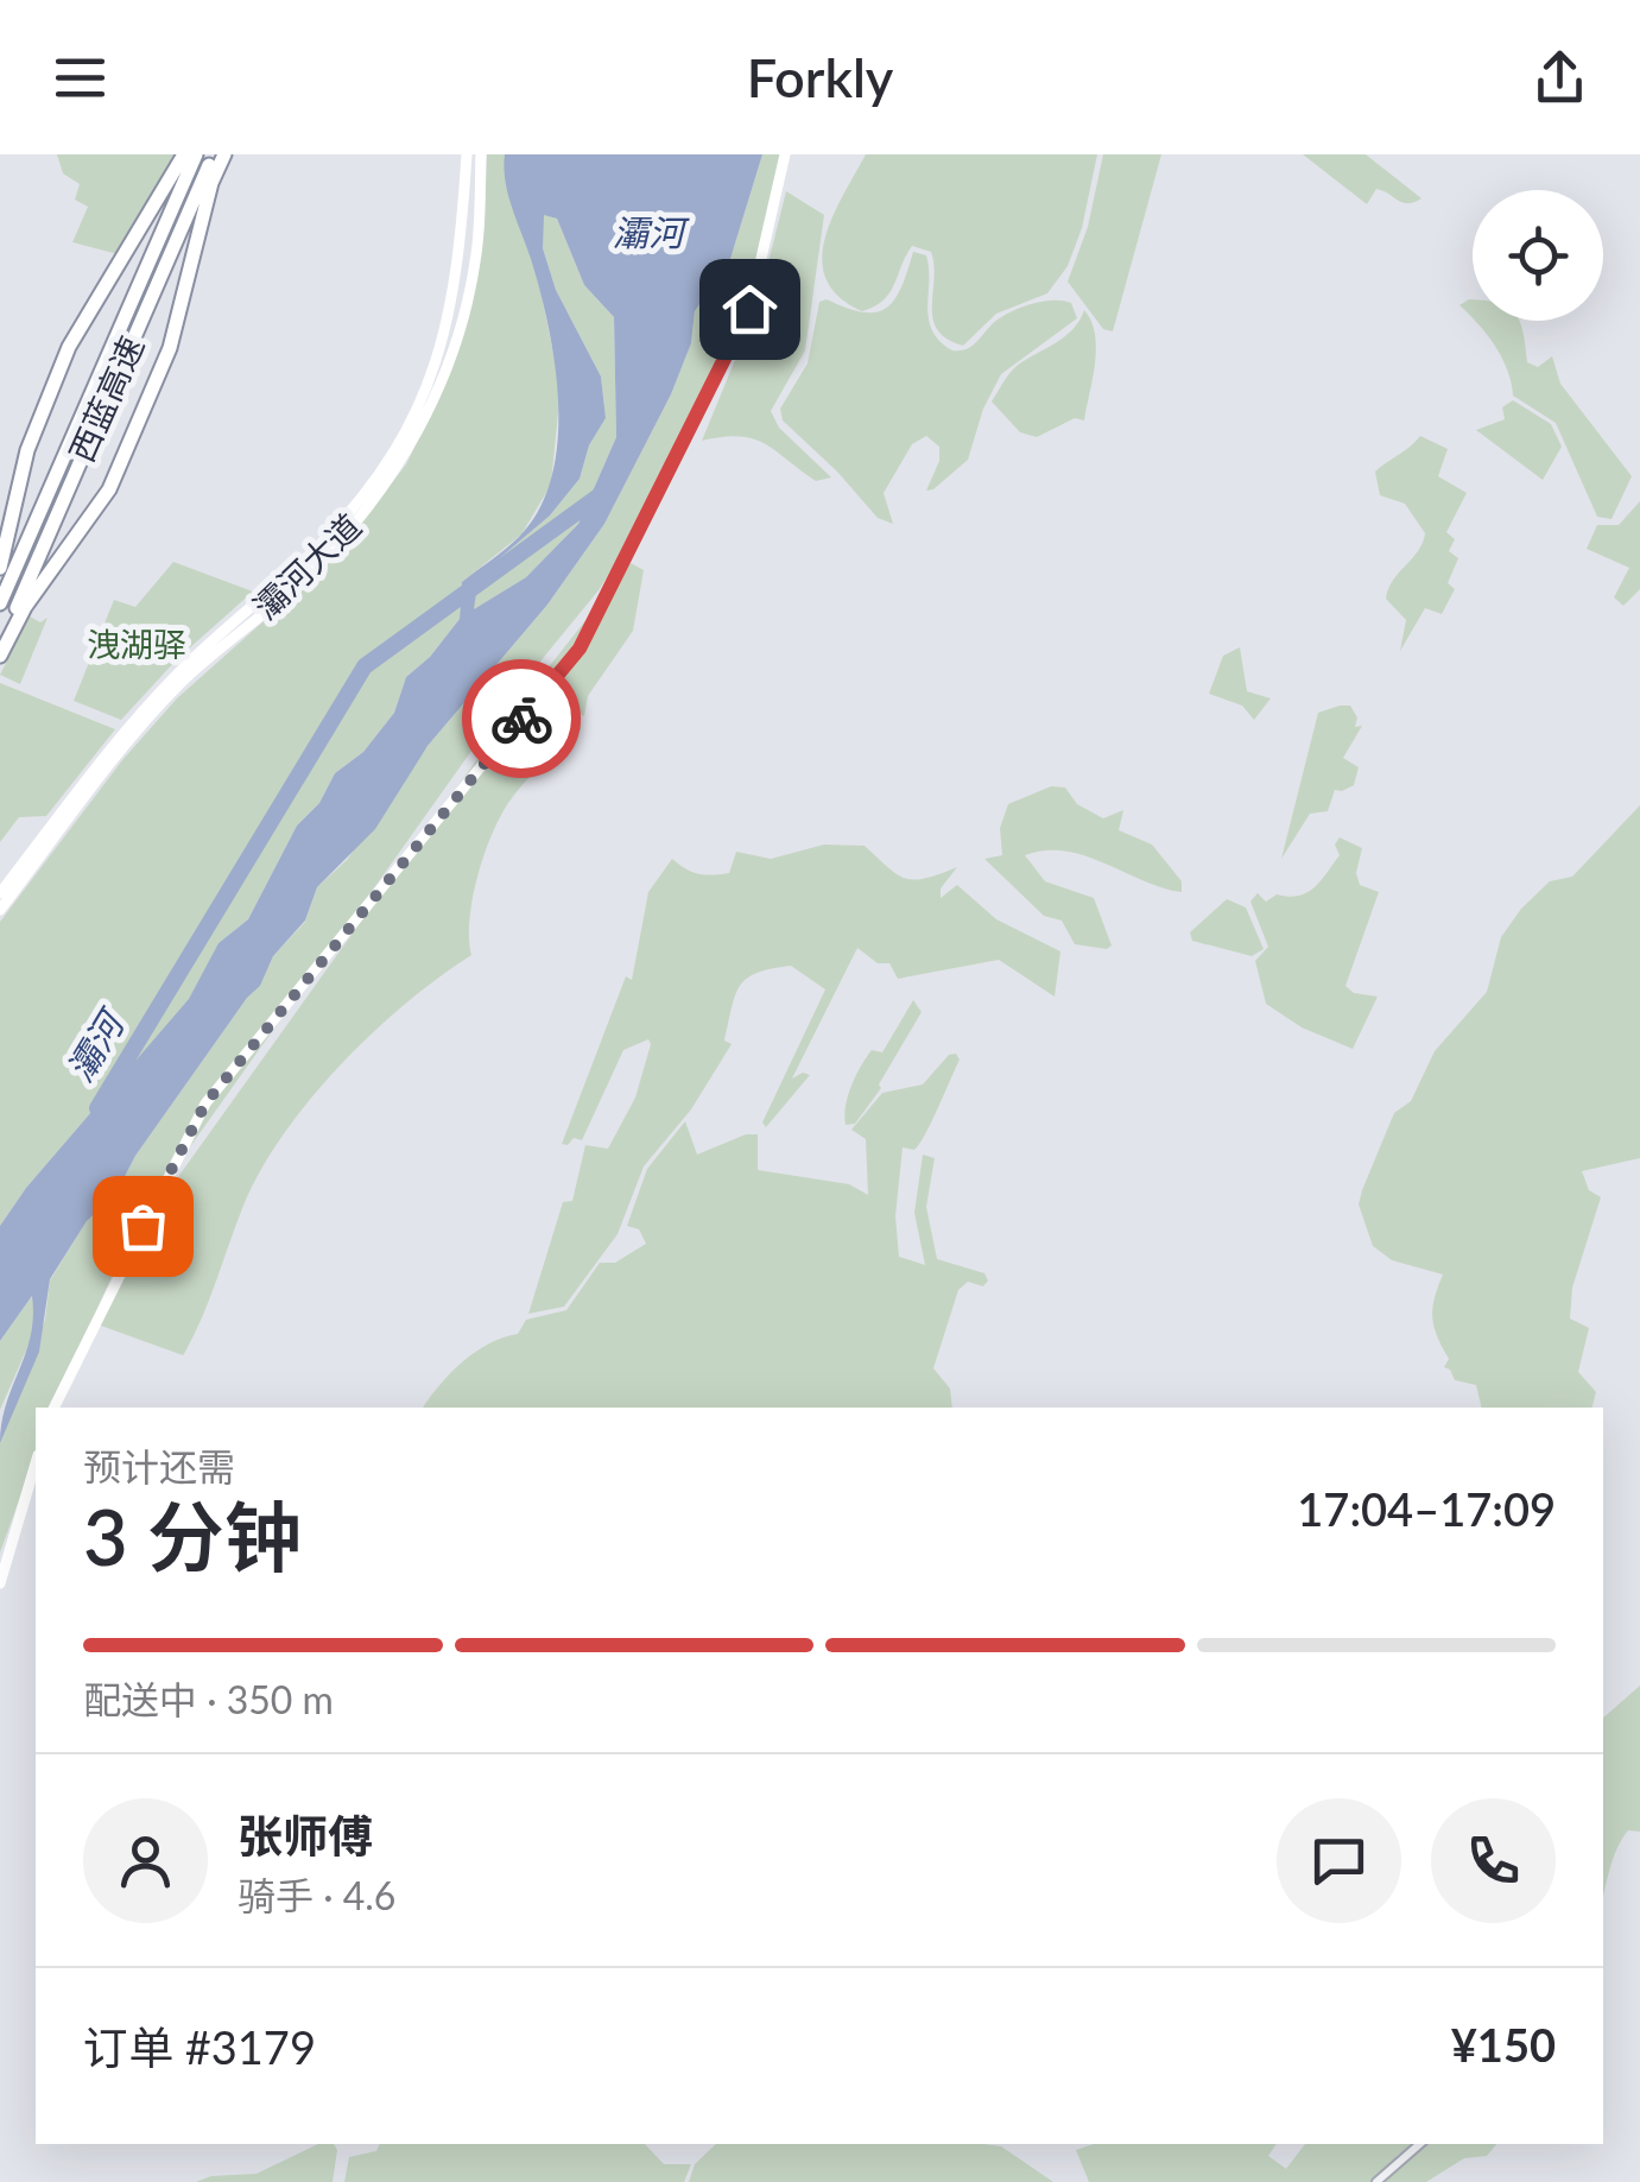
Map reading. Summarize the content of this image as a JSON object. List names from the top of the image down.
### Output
{
  "streets": {
    "highway": ["西蓝高速"],
    "street": ["灞河大道"]
  },
  "water": ["灞河"],
  "parks": ["洩湖驿"],
  "page": {
    "header": "Forkly",
    "heading": ["3 分钟", "预计还需", "17:04–17:09"],
    "panel": [
      "张师傅",
      "骑手 · 4.6",
      "订单 #3179",
      "¥150"
    ],
    "bar": "配送中 · 350 m"
  }
}
